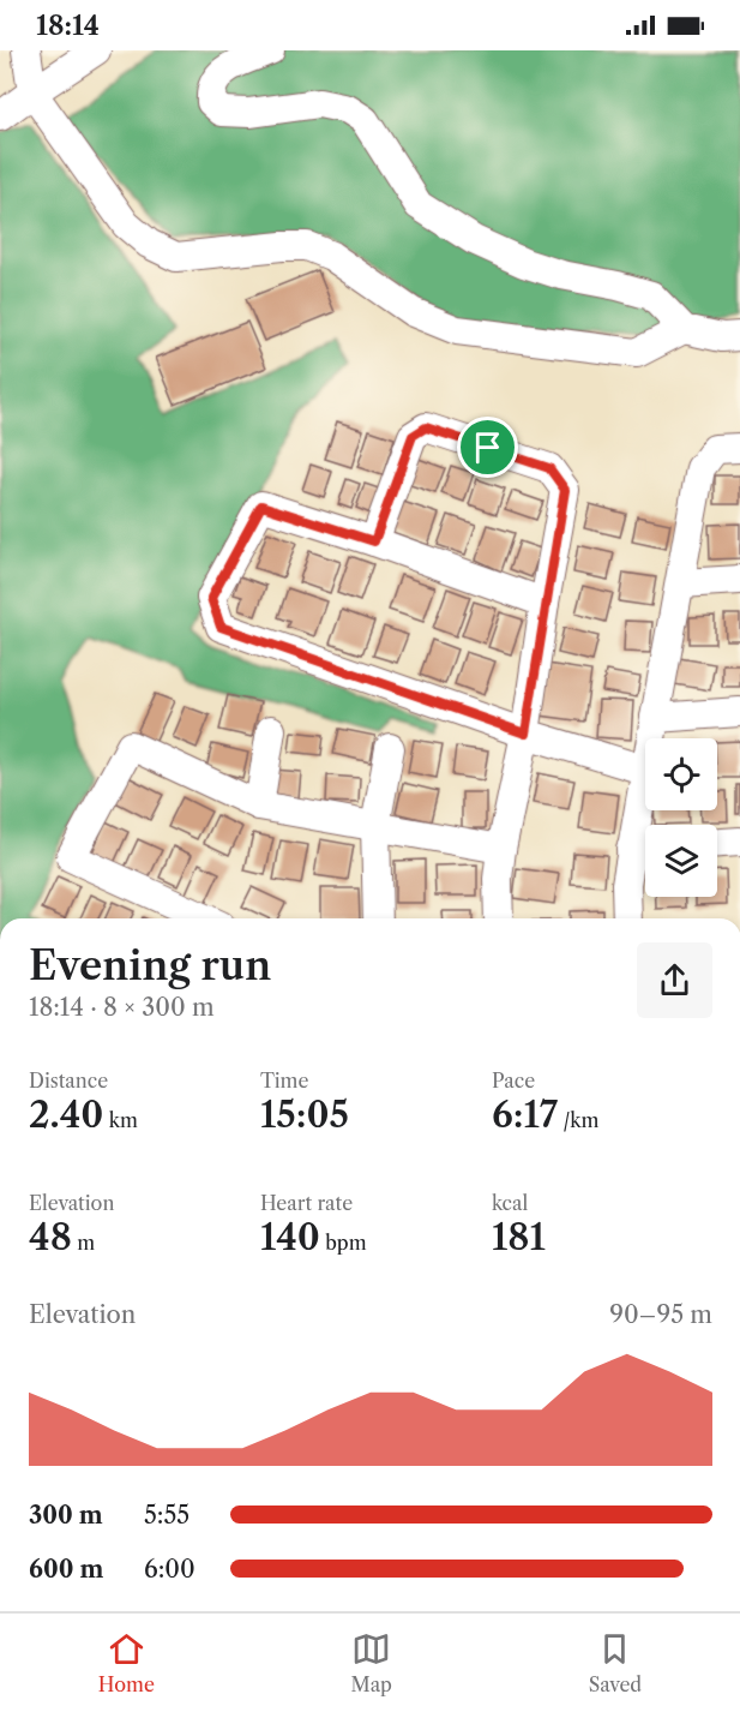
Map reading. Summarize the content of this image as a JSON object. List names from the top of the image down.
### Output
{
  "page": {
    "status": "18:14",
    "heading": ["Evening run", "18:14 · 8 × 300 m"],
    "stats": [
      ["Distance", "2.40 km"],
      ["Time", "15:05"],
      ["Pace", "6:17 /km"],
      ["Elevation", "48 m"],
      ["Heart rate", "140 bpm"],
      ["kcal", "181"]
    ],
    "chart": ["Elevation", "90–95 m"],
    "list": [
      {
        "name": "300 m",
        "note": "5:55"
      },
      {
        "name": "600 m",
        "note": "6:00"
      }
    ],
    "tabs": ["Home", "Map", "Saved"]
  }
}
